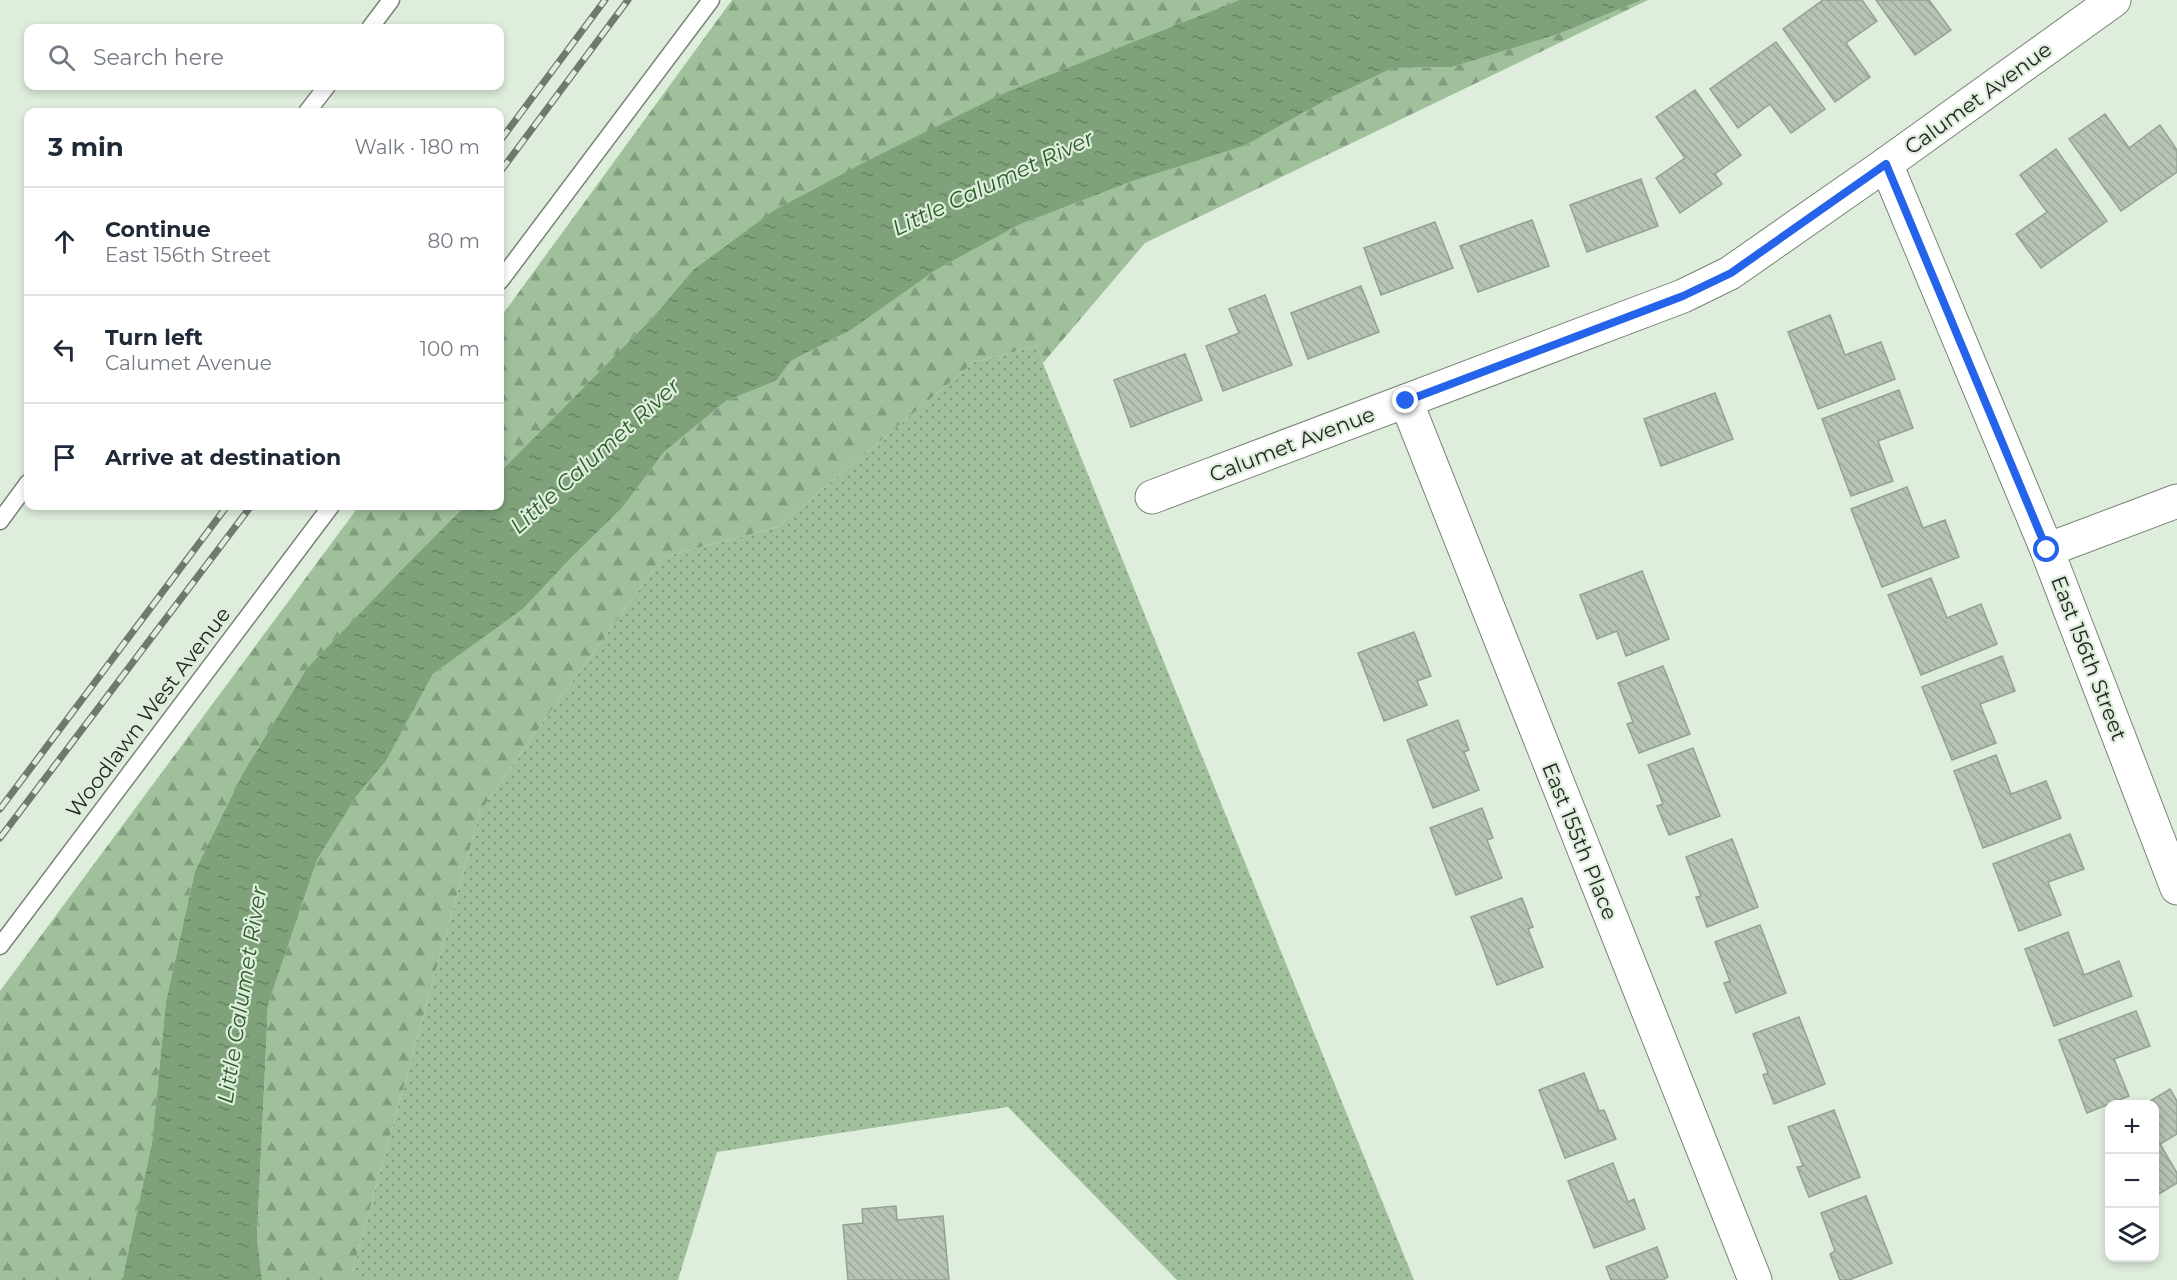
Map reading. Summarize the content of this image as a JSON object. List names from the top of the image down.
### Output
{
  "streets": {
    "street": ["Calumet Avenue", "East 156th Street", "East 155th Place"],
    "lane": ["Woodlawn West Avenue"]
  },
  "crossings": [
    ["Calumet Avenue", "East 156th Street"],
    ["Calumet Avenue", "East 155th Place"]
  ],
  "water": ["Little Calumet River"],
  "page": {
    "search": "Search here",
    "heading": ["3 min", "Walk · 180 m"],
    "list": [
      ["Continue", "East 156th Street", "80 m"],
      ["Turn left", "Calumet Avenue", "100 m"],
      "Arrive at destination"
    ],
    "map_buttons": ["+", "−"]
  }
}
